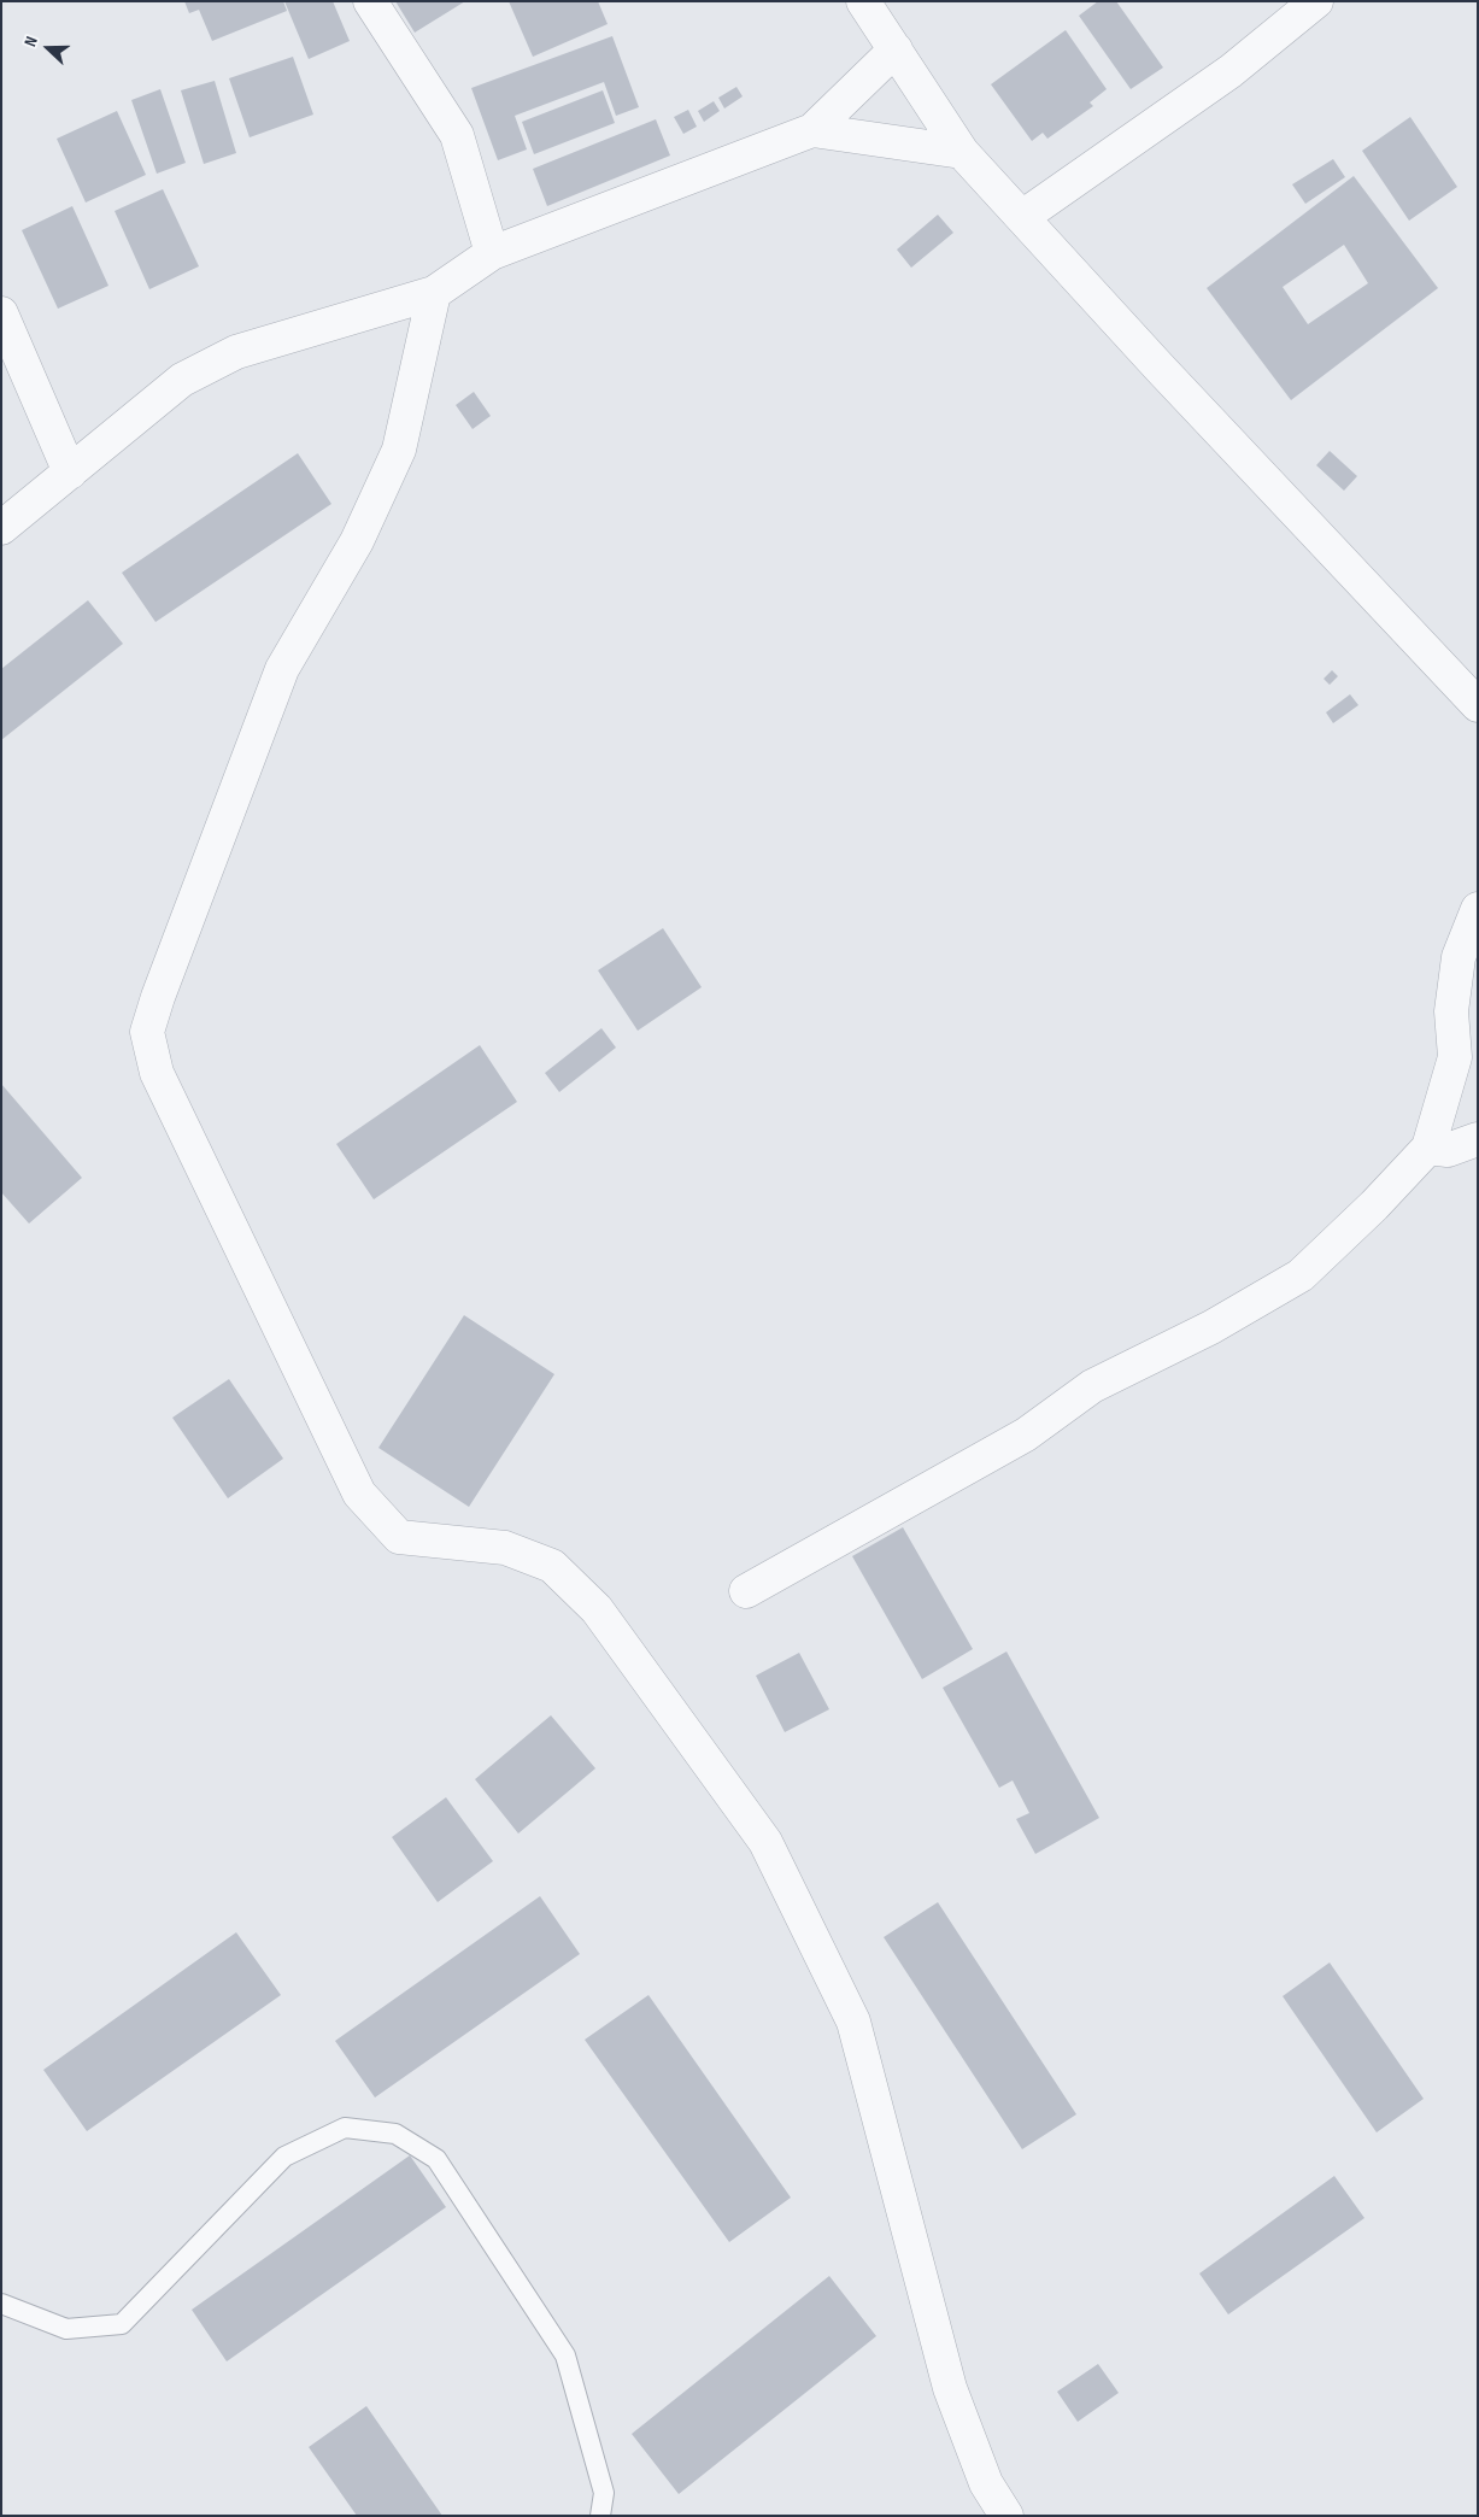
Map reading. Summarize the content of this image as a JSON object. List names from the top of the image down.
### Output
{
  "north": "left"
}
